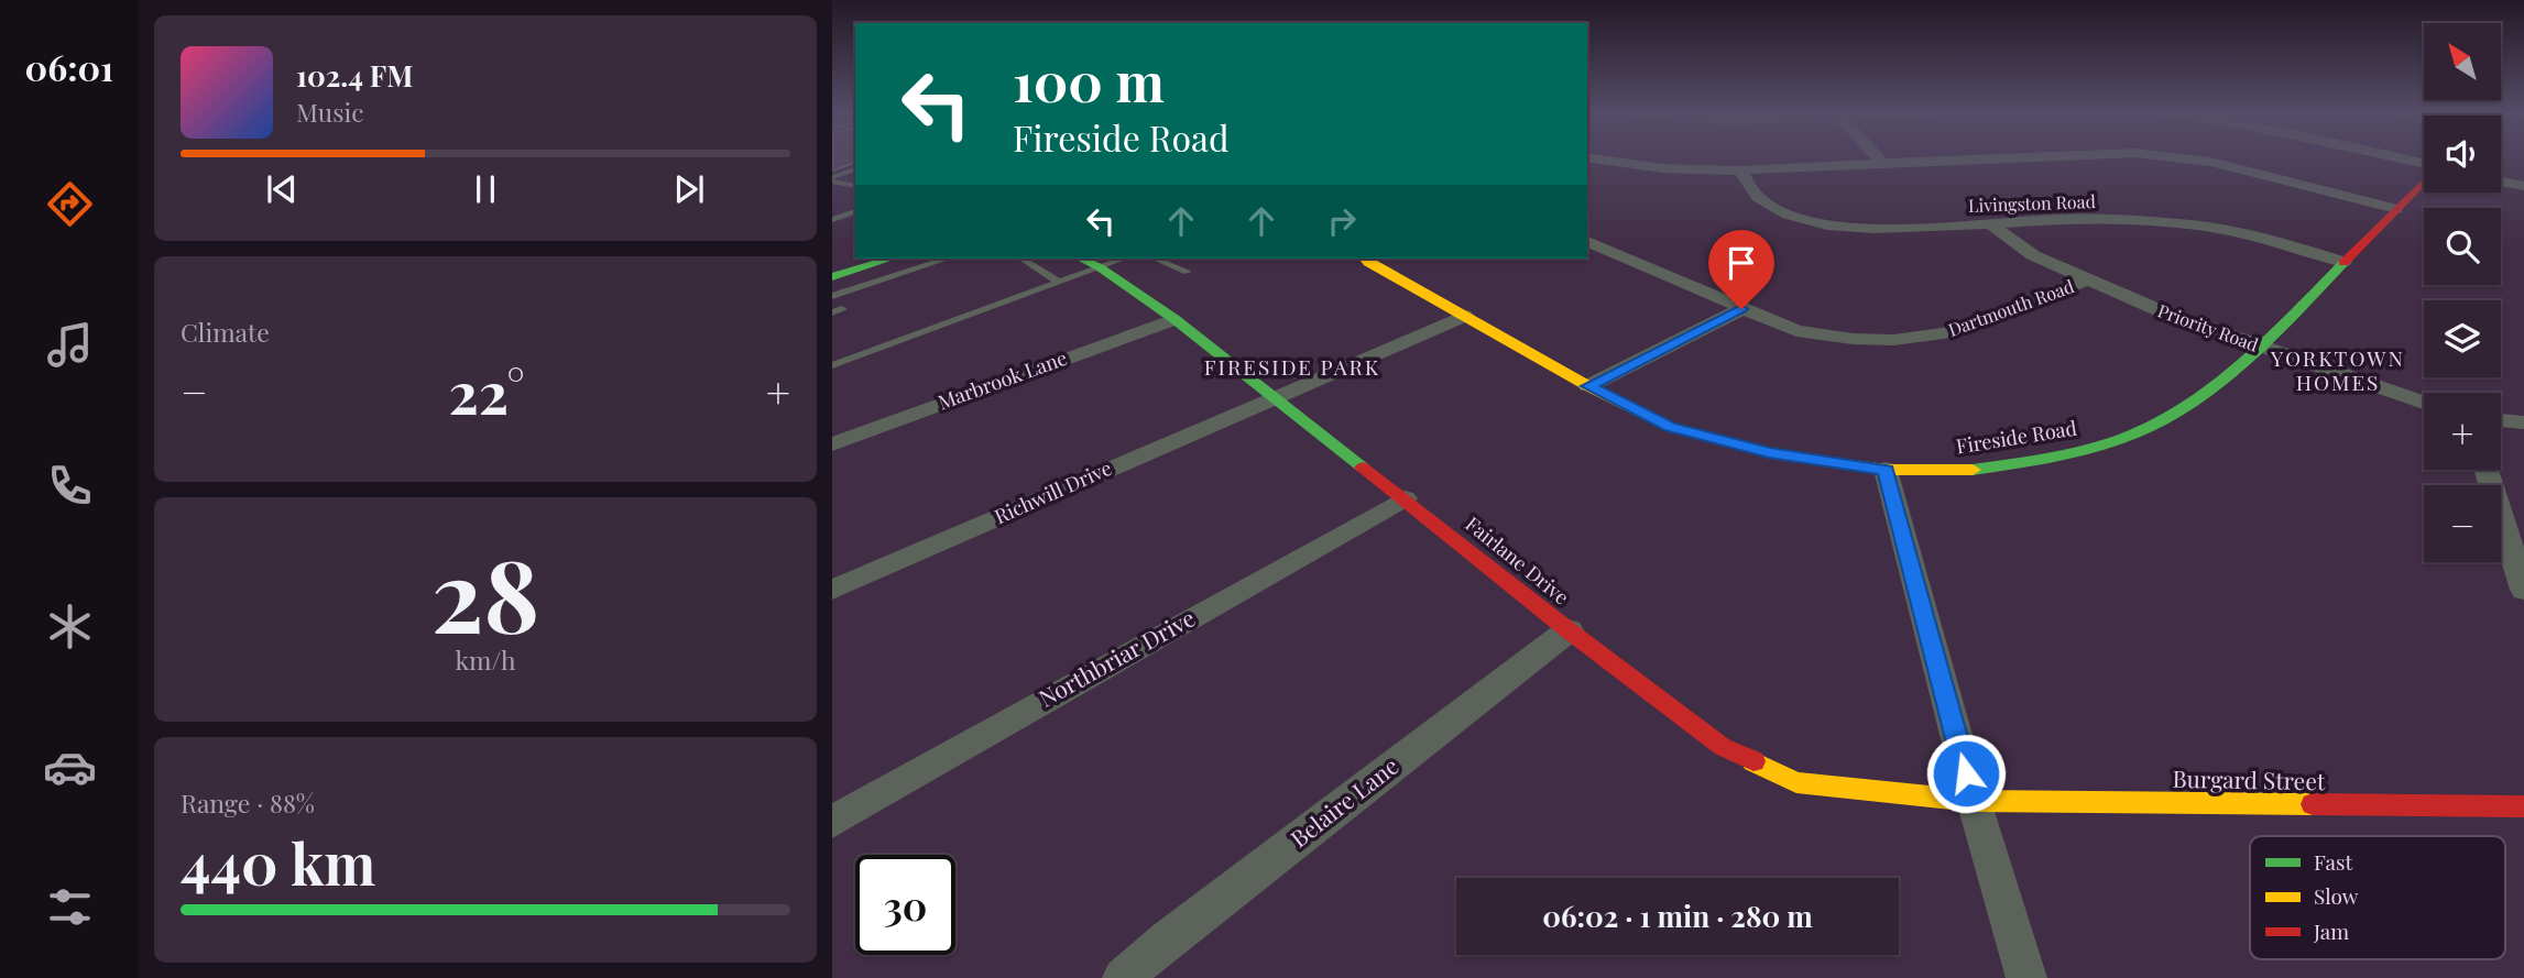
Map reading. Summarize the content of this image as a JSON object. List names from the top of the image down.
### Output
{
  "streets": {
    "main road": ["Fireside Road", "Fairlane Drive", "Burgard Street"],
    "street": [
      "Livingston Road",
      "Dartmouth Road",
      "Priority Road",
      "Marbrook Lane",
      "Richwill Drive",
      "Northbriar Drive",
      "Belaire Lane"
    ]
  },
  "crossings": [
    ["Livingston Road", "Priority Road"],
    ["Livingston Road", "Fireside Road"],
    ["Dartmouth Road", "Priority Road"],
    ["Priority Road", "Fireside Road"],
    ["Marbrook Lane", "Fairlane Drive"],
    ["Fireside Road", "Richwill Drive"],
    ["Richwill Drive", "Fairlane Drive"],
    ["Fairlane Drive", "Northbriar Drive"],
    ["Fairlane Drive", "Burgard Street"],
    ["Fairlane Drive", "Belaire Lane"]
  ],
  "districts": ["YORKTOWN HOMES", "FIRESIDE PARK"],
  "legend": ["Fast", "Slow", "Jam"],
  "north": "top left",
  "page": {
    "tabs": "06:01",
    "map_buttons": ["+", "−"],
    "turn": ["100 m", "Fireside Road"],
    "song": ["102.4 FM", "Music"],
    "tile": [
      "Climate",
      ["28", "km/h"],
      ["Range · 88%", "440 km"]
    ],
    "heat": ["−", "22°", "+"],
    "limit": "30",
    "trip": "06:02 · 1 min · 280 m"
  }
}
